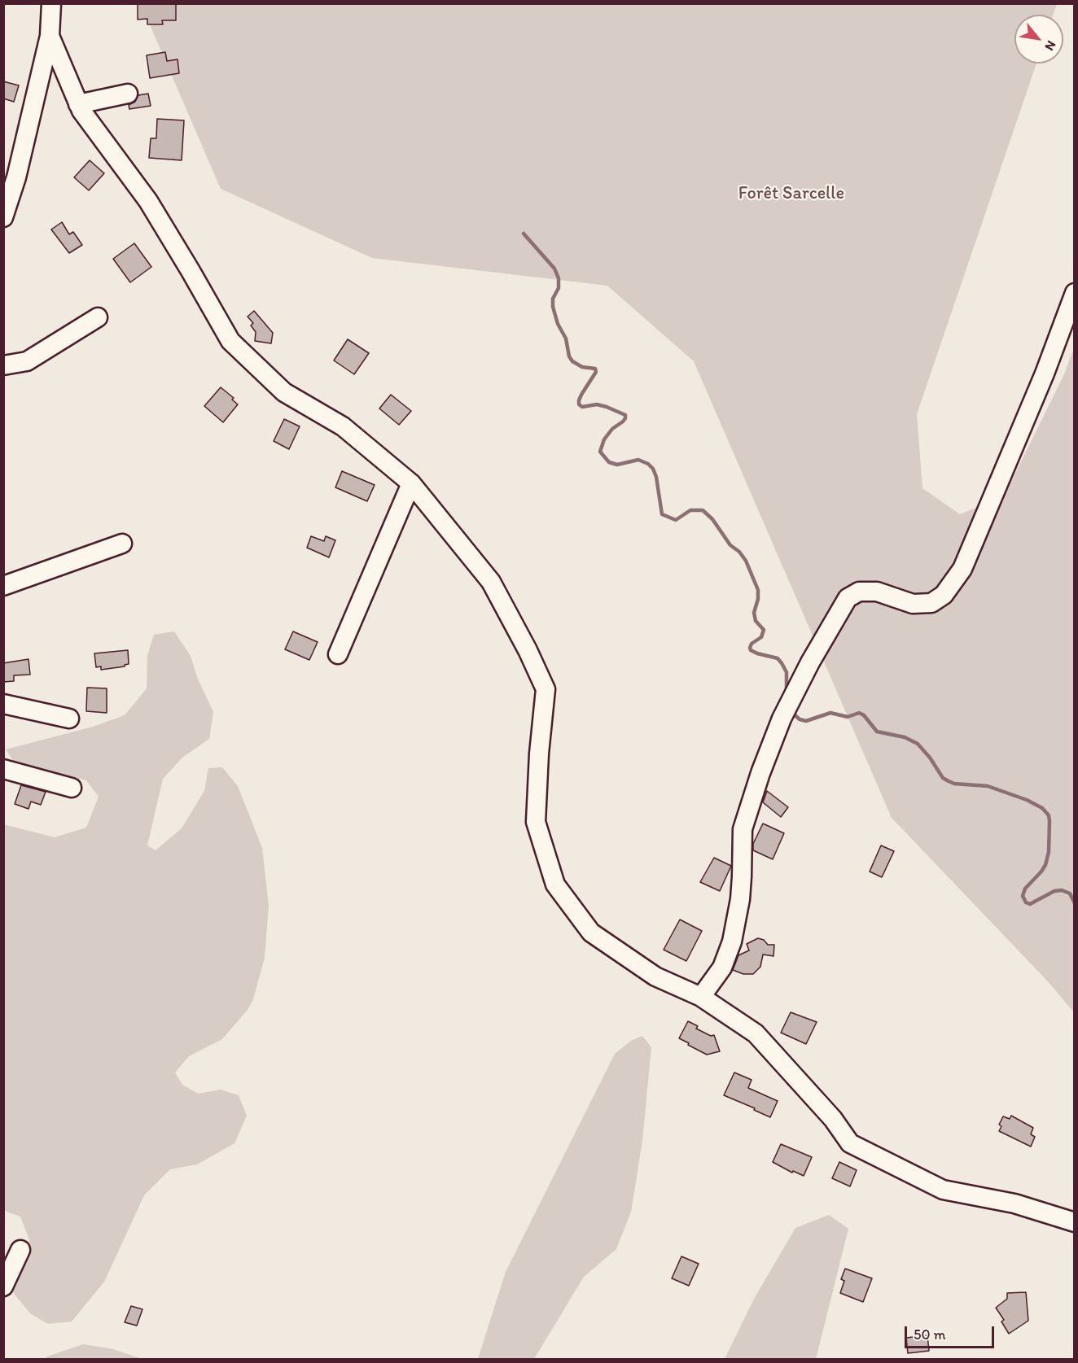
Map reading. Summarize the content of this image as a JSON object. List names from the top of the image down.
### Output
{
  "parks": ["Forêt Sarcelle"],
  "scale_bar": "50 m",
  "north": "bottom right"
}
